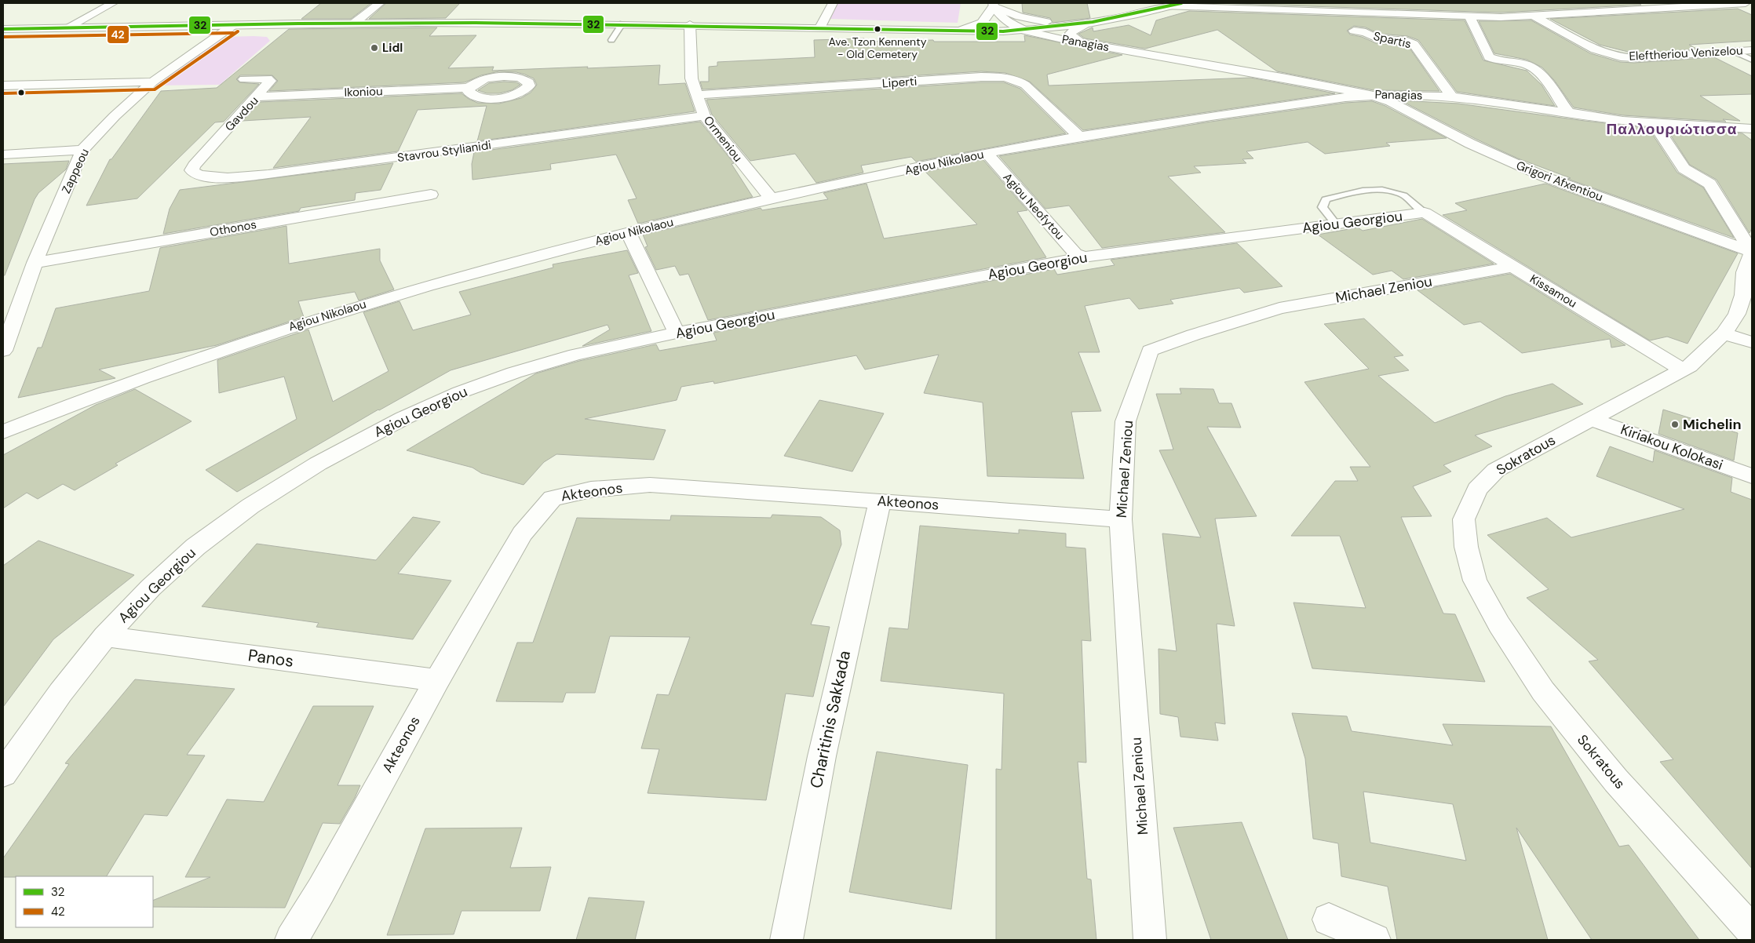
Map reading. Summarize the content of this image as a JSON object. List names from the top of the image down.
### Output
{
  "streets": {
    "street": [
      "Spartis",
      "Panagias",
      "Eleftheriou Venizelou",
      "Liperti",
      "Ikoniou",
      "Gavdou",
      "Ormeniou",
      "Stavrou Stylianidi",
      "Agiou Nikolaou",
      "Zappeou",
      "Grigori Afxentiou",
      "Agiou Neofytou",
      "Agiou Georgiou",
      "Othonos",
      "Michael Zeniou",
      "Kissamou",
      "Kiriakou Kolokasi",
      "Sokratous",
      "Akteonos",
      "Panos",
      "Charitinis Sakkada"
    ]
  },
  "crossings": [
    ["Spartis", "Panagias"],
    ["Panagias", "Agiou Nikolaou"],
    ["Panagias", "Grigori Afxentiou"],
    ["Liperti", "Ormeniou"],
    ["Liperti", "Agiou Nikolaou"],
    ["Ikoniou", "Gavdou"],
    ["Gavdou", "Stavrou Stylianidi"],
    ["Ormeniou", "Stavrou Stylianidi"],
    ["Ormeniou", "Agiou Nikolaou"],
    ["Agiou Nikolaou", "Grigori Afxentiou"],
    ["Agiou Nikolaou", "Agiou Neofytou"],
    ["Zappeou", "Othonos"],
    ["Grigori Afxentiou", "Sokratous"],
    ["Agiou Neofytou", "Agiou Georgiou"],
    ["Agiou Georgiou", "Kissamou"],
    ["Agiou Georgiou", "Panos"],
    ["Michael Zeniou", "Kissamou"],
    ["Michael Zeniou", "Akteonos"],
    ["Kissamou", "Sokratous"],
    ["Kiriakou Kolokasi", "Sokratous"],
    ["Akteonos", "Panos"],
    ["Akteonos", "Charitinis Sakkada"]
  ],
  "districts": ["Παλλουριώτισσα"],
  "places": ["Ave. Tzon Kennenty - Old Cemetery", "Lidl", "Michelin"],
  "lines": ["transit line 32", "transit line 42"],
  "legend": ["32", "42"]
}
